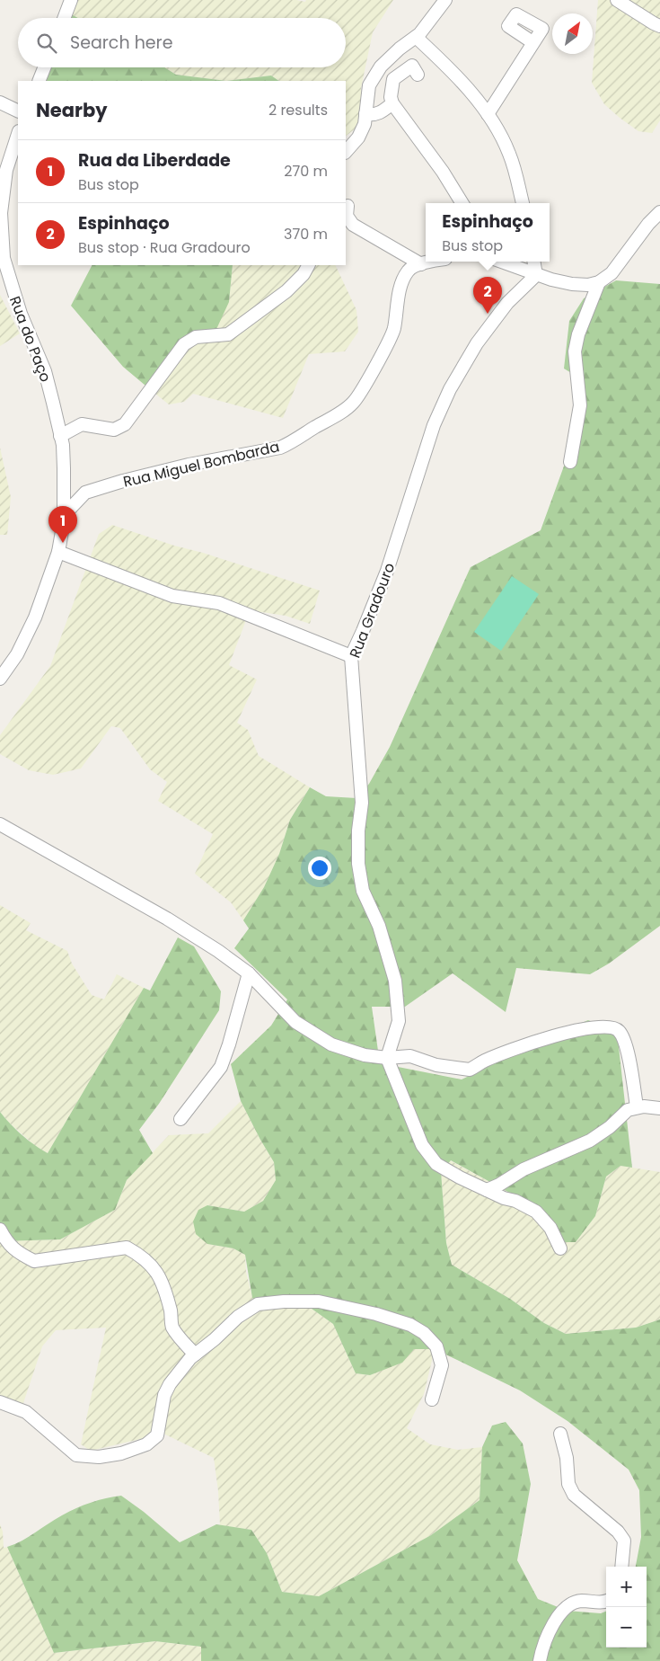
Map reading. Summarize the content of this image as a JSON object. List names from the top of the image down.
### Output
{
  "streets": {
    "street": ["Rua do Paço", "Rua Miguel Bombarda", "Rua Gradouro"]
  },
  "crossings": [
    ["Rua do Paço", "Rua Miguel Bombarda"]
  ],
  "north": "top right",
  "page": {
    "search": "Search here",
    "heading": ["Nearby", "2 results"],
    "list": [
      {
        "mark": "1",
        "name": "Rua da Liberdade",
        "note": "Bus stop",
        "value": "270 m"
      },
      {
        "mark": "2",
        "name": "Espinhaço",
        "note": "Bus stop · Rua Gradouro",
        "value": "370 m"
      }
    ],
    "popup": ["Espinhaço", "Bus stop"],
    "pins": ["2", "1"],
    "map_buttons": ["+", "−"]
  }
}
